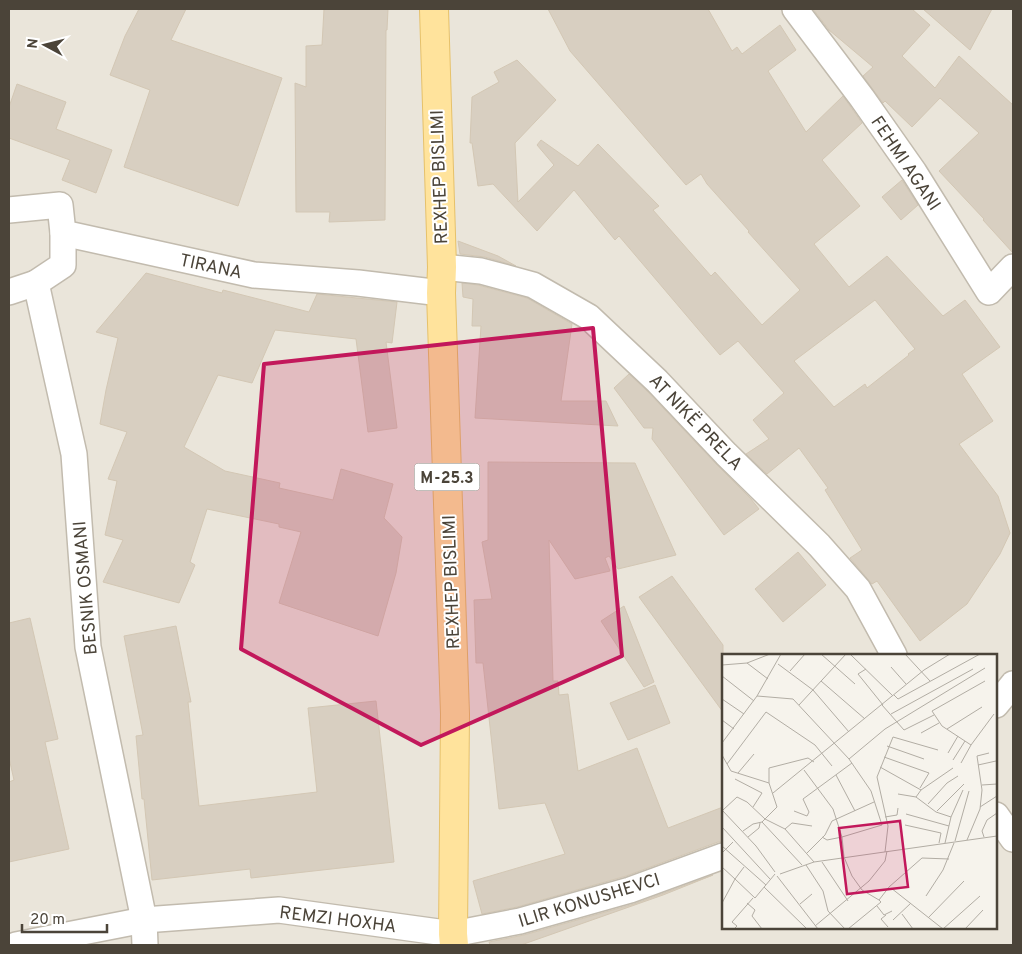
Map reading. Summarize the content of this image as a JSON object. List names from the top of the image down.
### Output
{
  "streets": {
    "main road": ["REXHEP BISLIMI", "M-25.3"],
    "street": [
      "FEHMI AGANI",
      "TIRANA",
      "AT NIKË PRELA",
      "BESNIK OSMANI",
      "ILIR KONUSHEVCI",
      "REMZI HOXHA"
    ]
  },
  "crossings": [
    ["REXHEP BISLIMI", "TIRANA"],
    ["REXHEP BISLIMI", "AT NIKË PRELA"],
    ["REXHEP BISLIMI", "ILIR KONUSHEVCI"],
    ["REXHEP BISLIMI", "REMZI HOXHA"],
    ["TIRANA", "AT NIKË PRELA"],
    ["BESNIK OSMANI", "REMZI HOXHA"],
    ["ILIR KONUSHEVCI", "REMZI HOXHA"]
  ],
  "scale_bar": "20 m",
  "north": "left"
}
